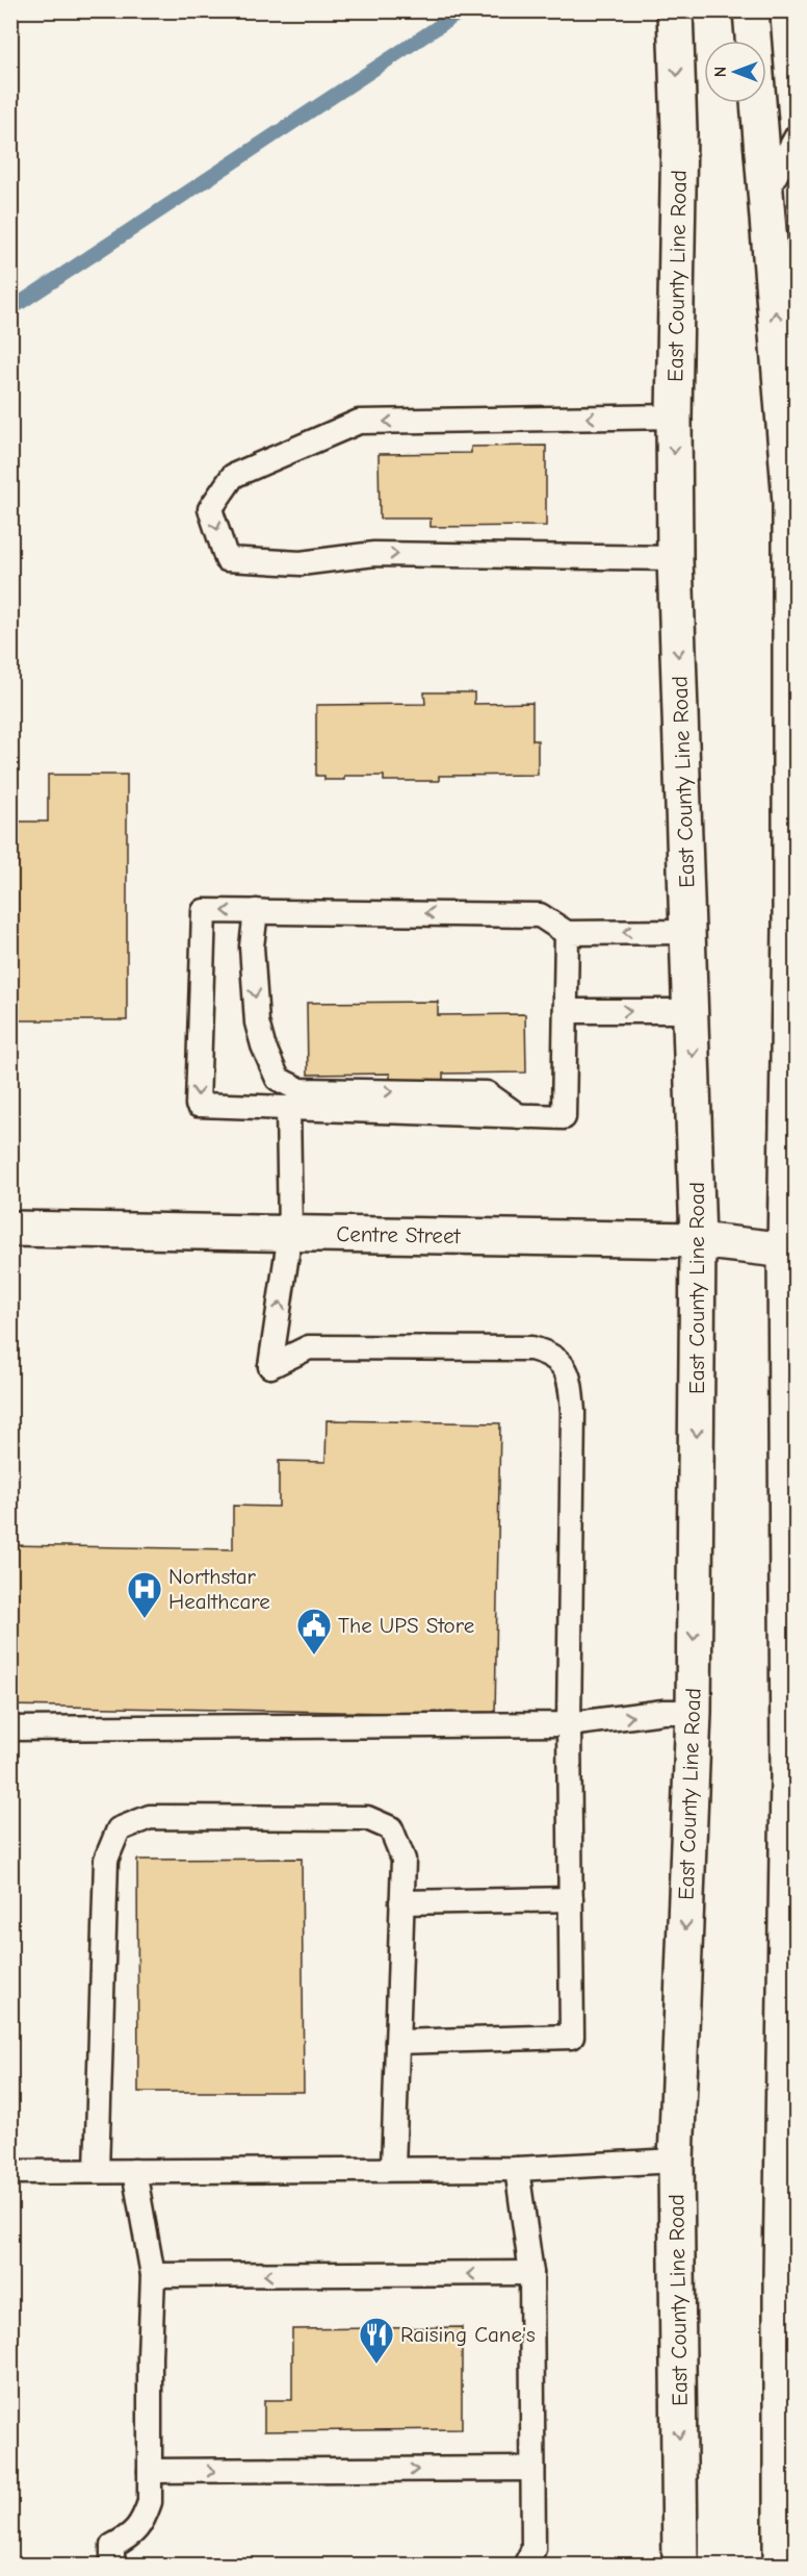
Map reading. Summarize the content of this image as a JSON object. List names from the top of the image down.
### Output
{
  "streets": {
    "main road": ["East County Line Road", "Centre Street"]
  },
  "crossings": [
    ["East County Line Road", "Centre Street"]
  ],
  "places": {
    "hospital": ["Northstar Healthcare"],
    "public building": ["The UPS Store"],
    "restaurant": ["Raising Cane's"]
  },
  "north": "left"
}
